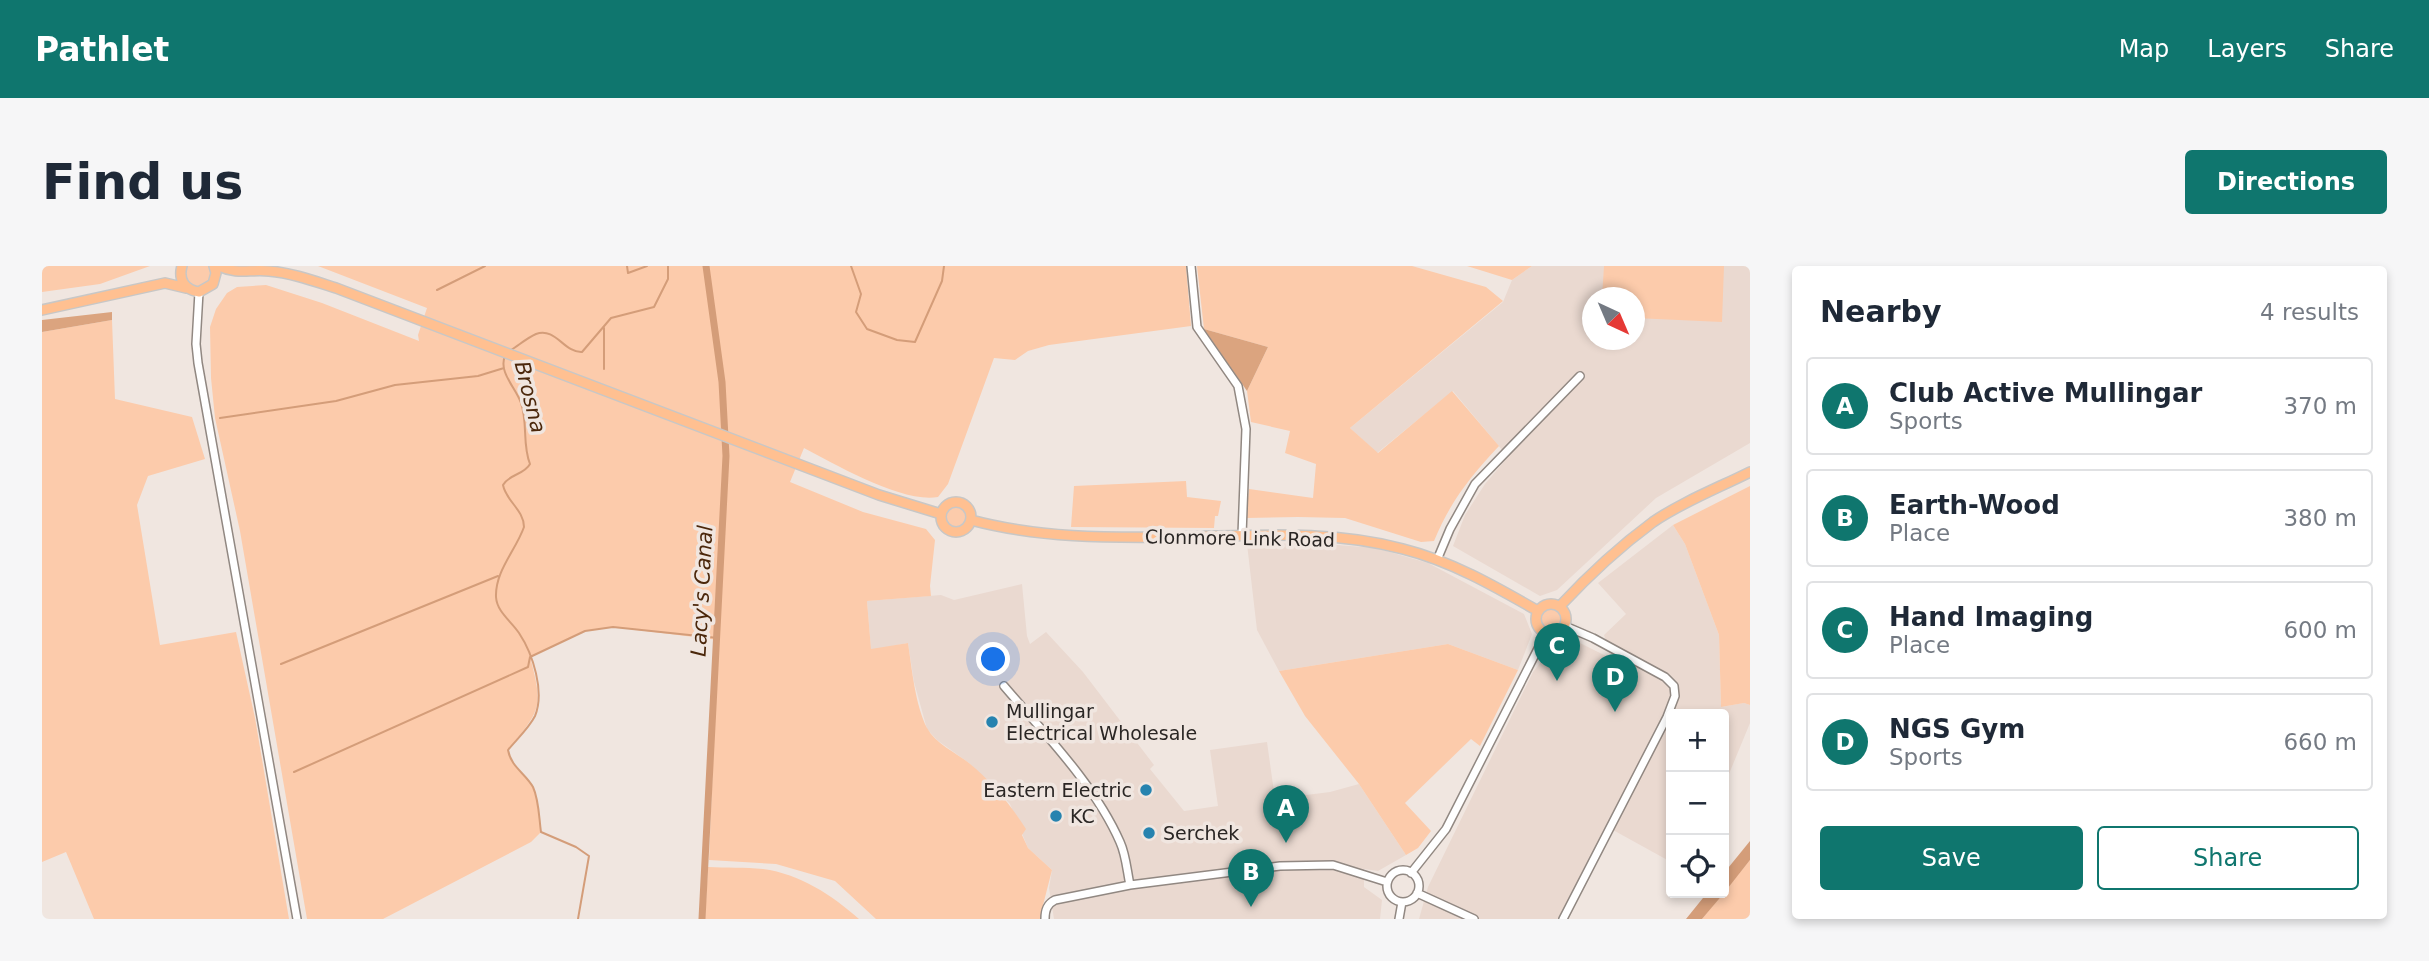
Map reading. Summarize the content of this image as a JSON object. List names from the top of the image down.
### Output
{
  "streets": {
    "main road": ["Clonmore Link Road"]
  },
  "water": ["Brosna", "Lacy's Canal"],
  "places": [
    "Mullingar Electrical Wholesale",
    "Eastern Electric",
    "KC",
    "Serchek"
  ],
  "north": "bottom right",
  "page": {
    "header": "Pathlet",
    "nav": ["Map", "Layers", "Share"],
    "buttons": [
      "Directions",
      ["Save", "Share"]
    ],
    "title": "Find us",
    "heading": ["Nearby", "4 results"],
    "list": [
      {
        "mark": "A",
        "name": "Club Active Mullingar",
        "note": "Sports",
        "value": "370 m"
      },
      {
        "mark": "B",
        "name": "Earth-Wood",
        "note": "Place",
        "value": "380 m"
      },
      {
        "mark": "C",
        "name": "Hand Imaging",
        "note": "Place",
        "value": "600 m"
      },
      {
        "mark": "D",
        "name": "NGS Gym",
        "note": "Sports",
        "value": "660 m"
      }
    ],
    "pins": [
      "C",
      "D",
      "A",
      "B"
    ],
    "map_buttons": ["+", "−"]
  }
}
